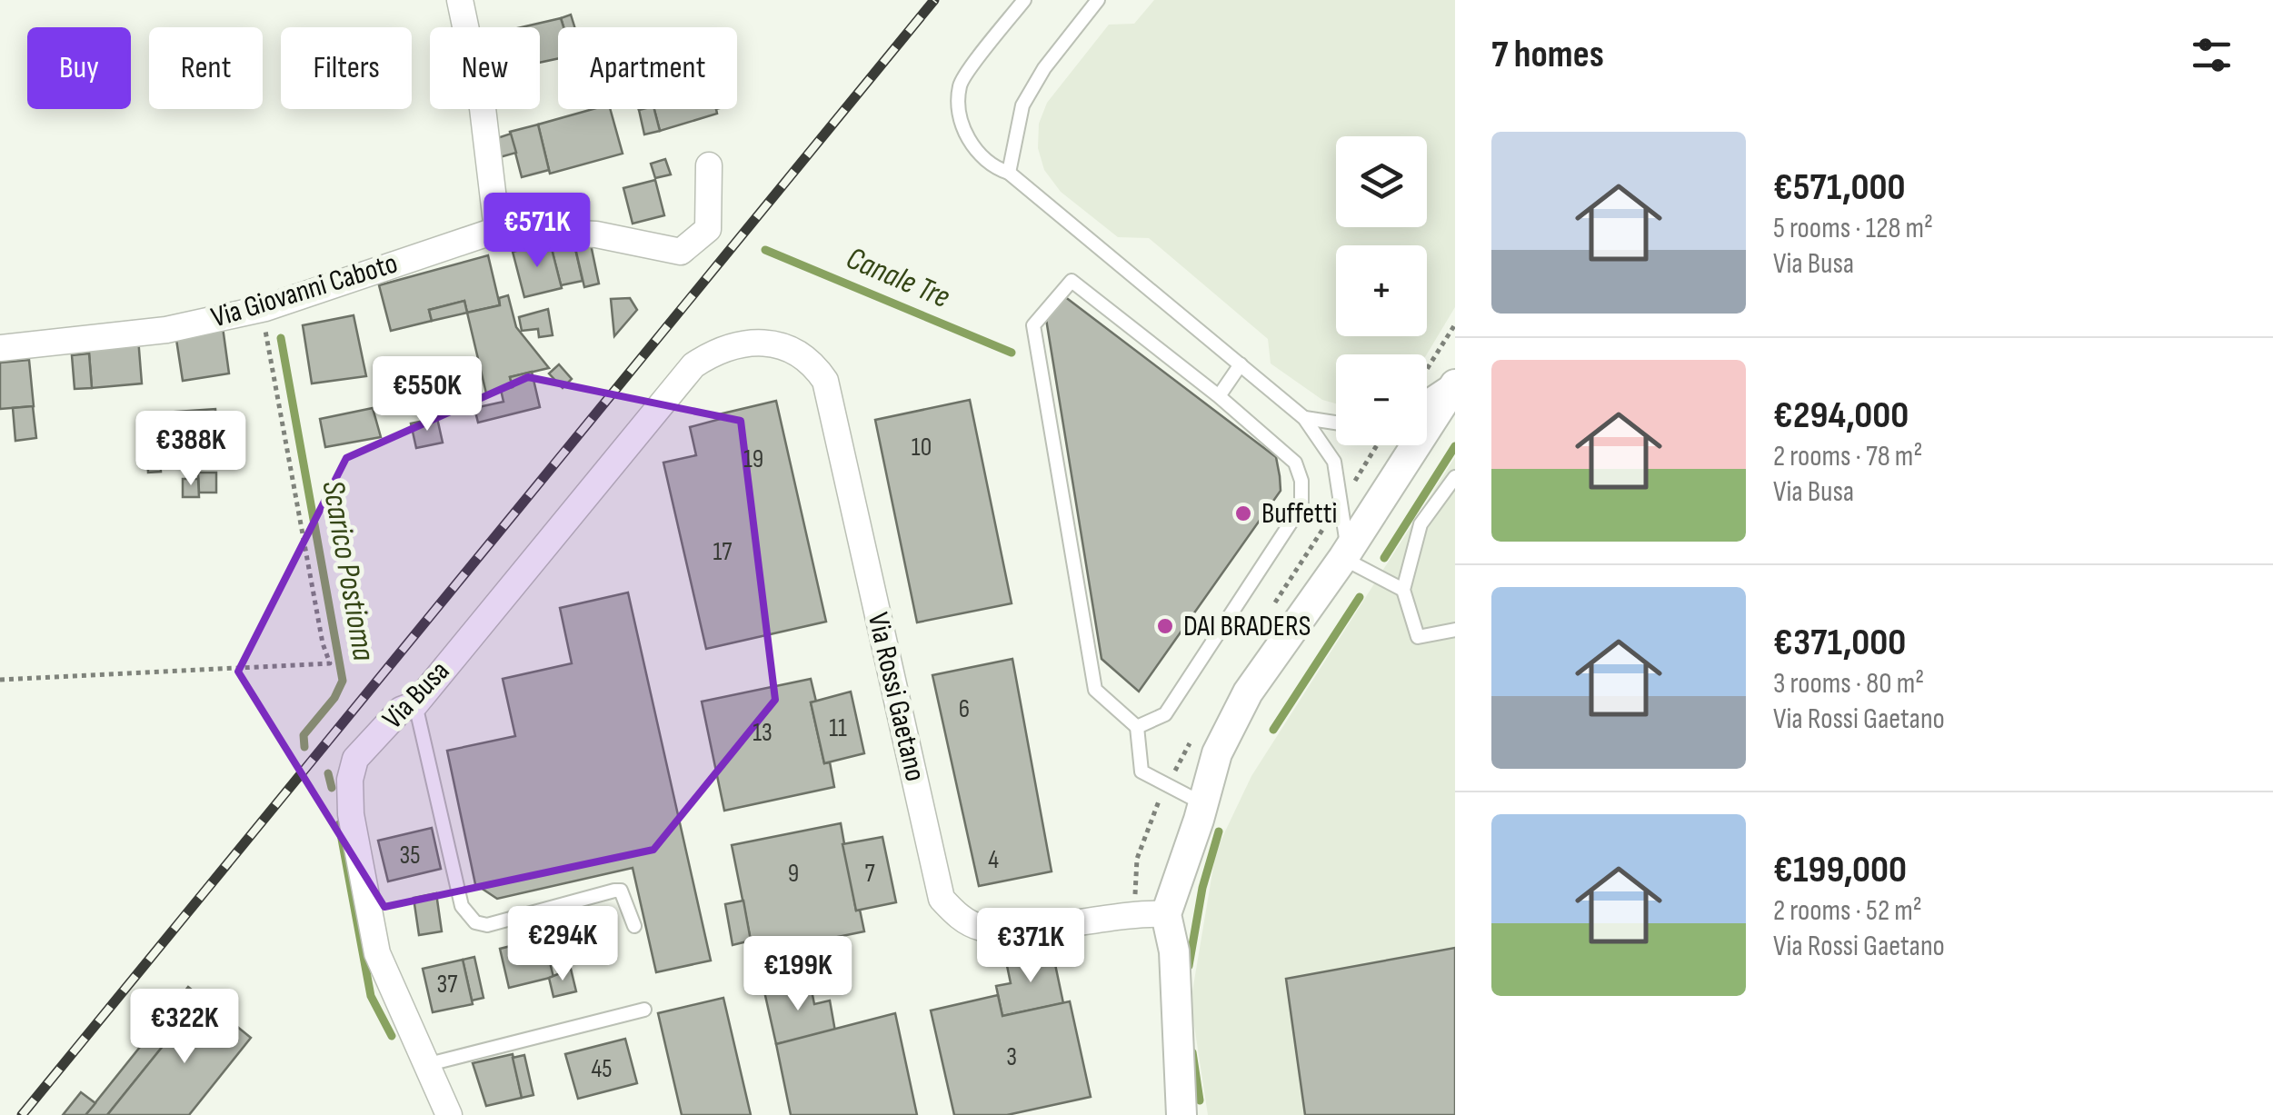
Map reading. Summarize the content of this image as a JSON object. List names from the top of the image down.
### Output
{
  "streets": {
    "street": ["Via Giovanni Caboto", "Via Busa", "Via Rossi Gaetano"]
  },
  "crossings": [
    ["Via Busa", "Via Rossi Gaetano"]
  ],
  "water": ["Canale Tre", "Scarico Postioma"],
  "places": ["Buffetti", "DAI BRADERS"],
  "house_numbers": [
    "10",
    "19",
    "17",
    "6",
    "11",
    "13",
    "35",
    "4",
    "9",
    "7",
    "37",
    "3",
    "45"
  ],
  "page": {
    "heading": "7 homes",
    "chip": [
      "Buy",
      "Rent",
      "Filters",
      "New",
      "Apartment"
    ],
    "list": [
      {
        "name": "€571,000",
        "note": "5 rooms · 128 m² · Via Busa"
      },
      {
        "name": "€294,000",
        "note": "2 rooms · 78 m² · Via Busa"
      },
      {
        "name": "€371,000",
        "note": "3 rooms · 80 m² · Via Rossi Gaetano"
      },
      {
        "name": "€199,000",
        "note": "2 rooms · 52 m² · Via Rossi Gaetano"
      }
    ],
    "map_buttons": ["+", "−"],
    "price": [
      "€571K",
      "€550K",
      "€388K",
      "€294K",
      "€371K",
      "€199K",
      "€322K"
    ]
  }
}
